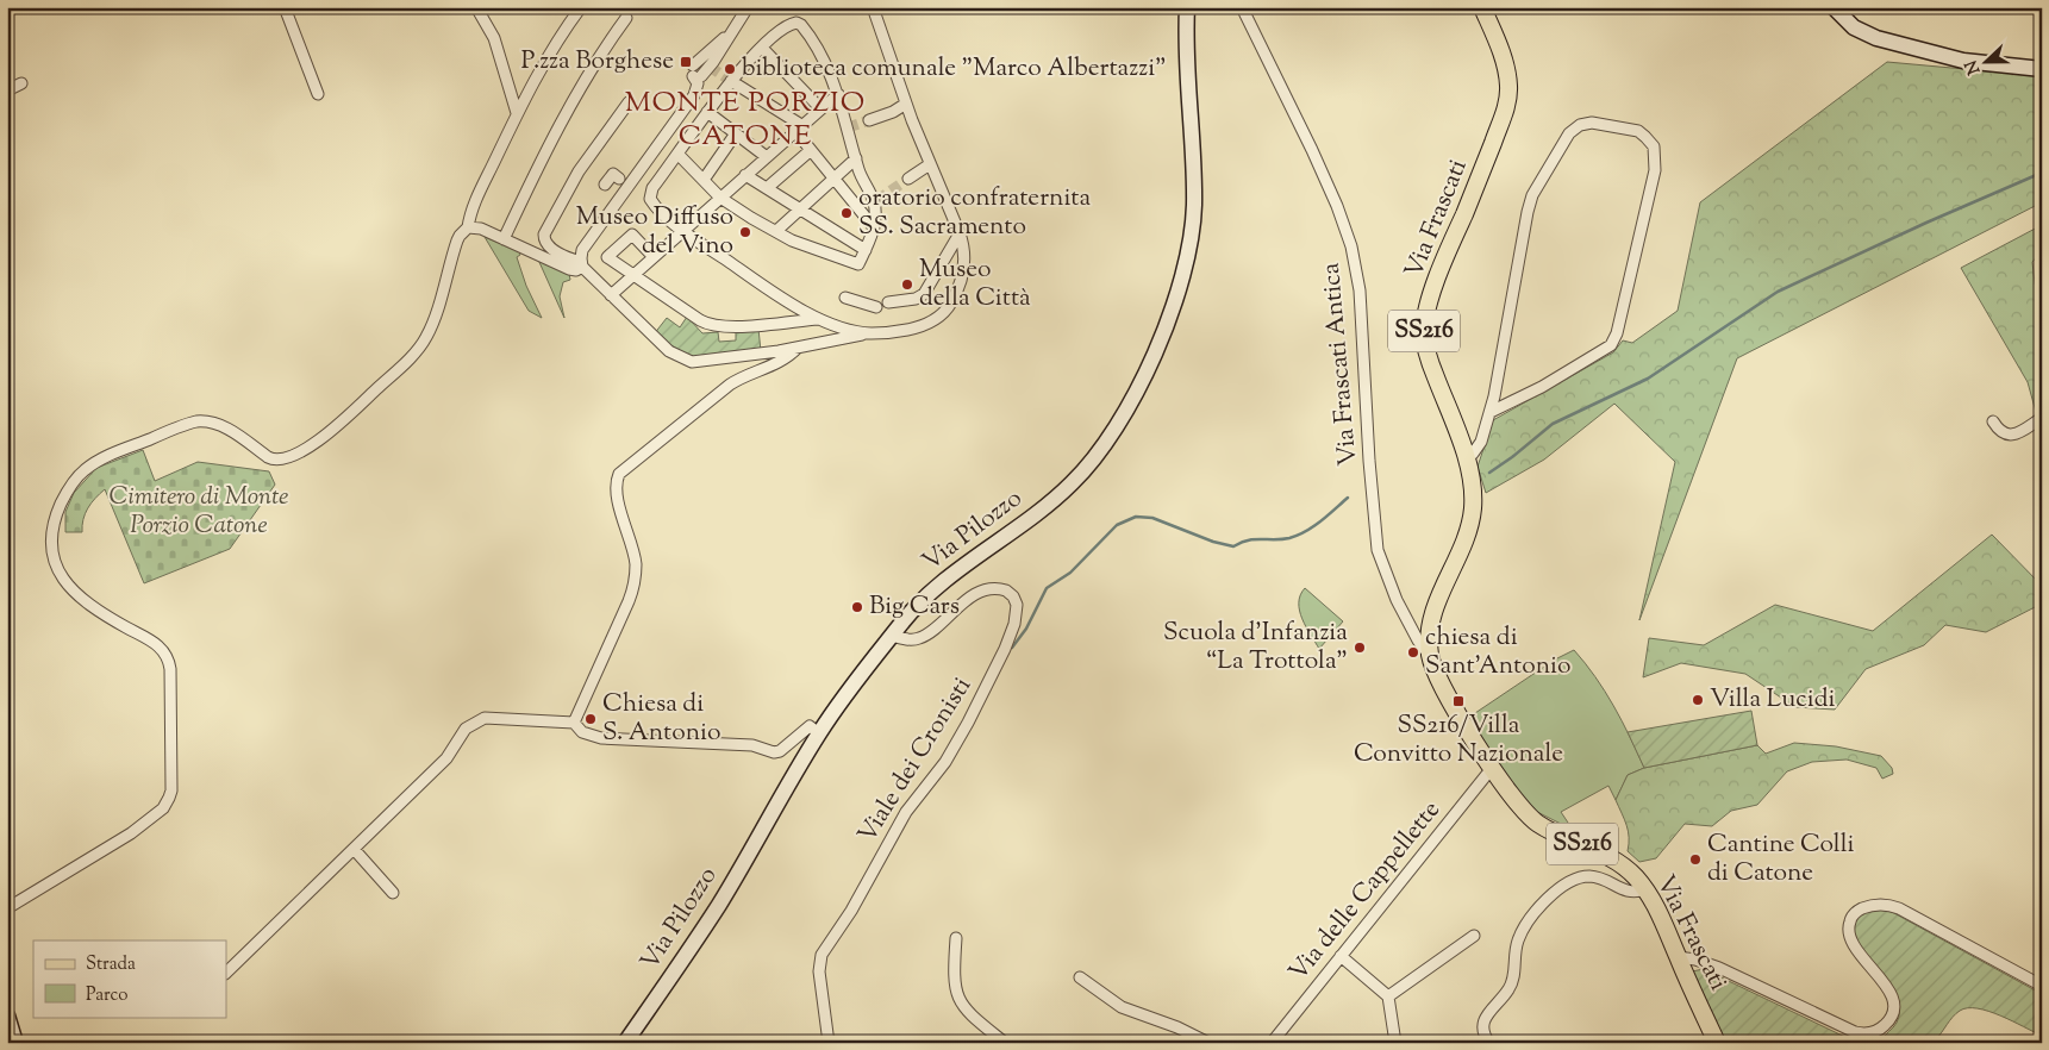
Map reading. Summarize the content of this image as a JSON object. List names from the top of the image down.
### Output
{
  "streets": {
    "main road": ["Via Frascati", "SS216", "Via Pilozzo"],
    "street": ["Via Frascati Antica", "Viale dei Cronisti", "Via delle Cappellette"]
  },
  "crossings": [
    ["Via Frascati", "Via Frascati Antica"],
    ["Via Frascati", "Via delle Cappellette"],
    ["Via Pilozzo", "Viale dei Cronisti"]
  ],
  "districts": ["MONTE PORZIO CATONE"],
  "parks": ["Cimitero di Monte Porzio Catone"],
  "places": {
    "transit": ["P.zza Borghese", "SS216/Villa Convitto Nazionale"],
    "other": [
      "biblioteca comunale \"Marco Albertazzi\"",
      "oratorio confraternita SS. Sacramento",
      "Museo Diffuso del Vino",
      "Museo della Città",
      "Big Cars",
      "Scuola d’Infanzia “La Trottola”",
      "chiesa di Sant'Antonio",
      "Villa Lucidi",
      "Chiesa di S. Antonio",
      "Cantine Colli di Catone"
    ]
  },
  "legend": ["Strada", "Parco"],
  "north": "left"
}
